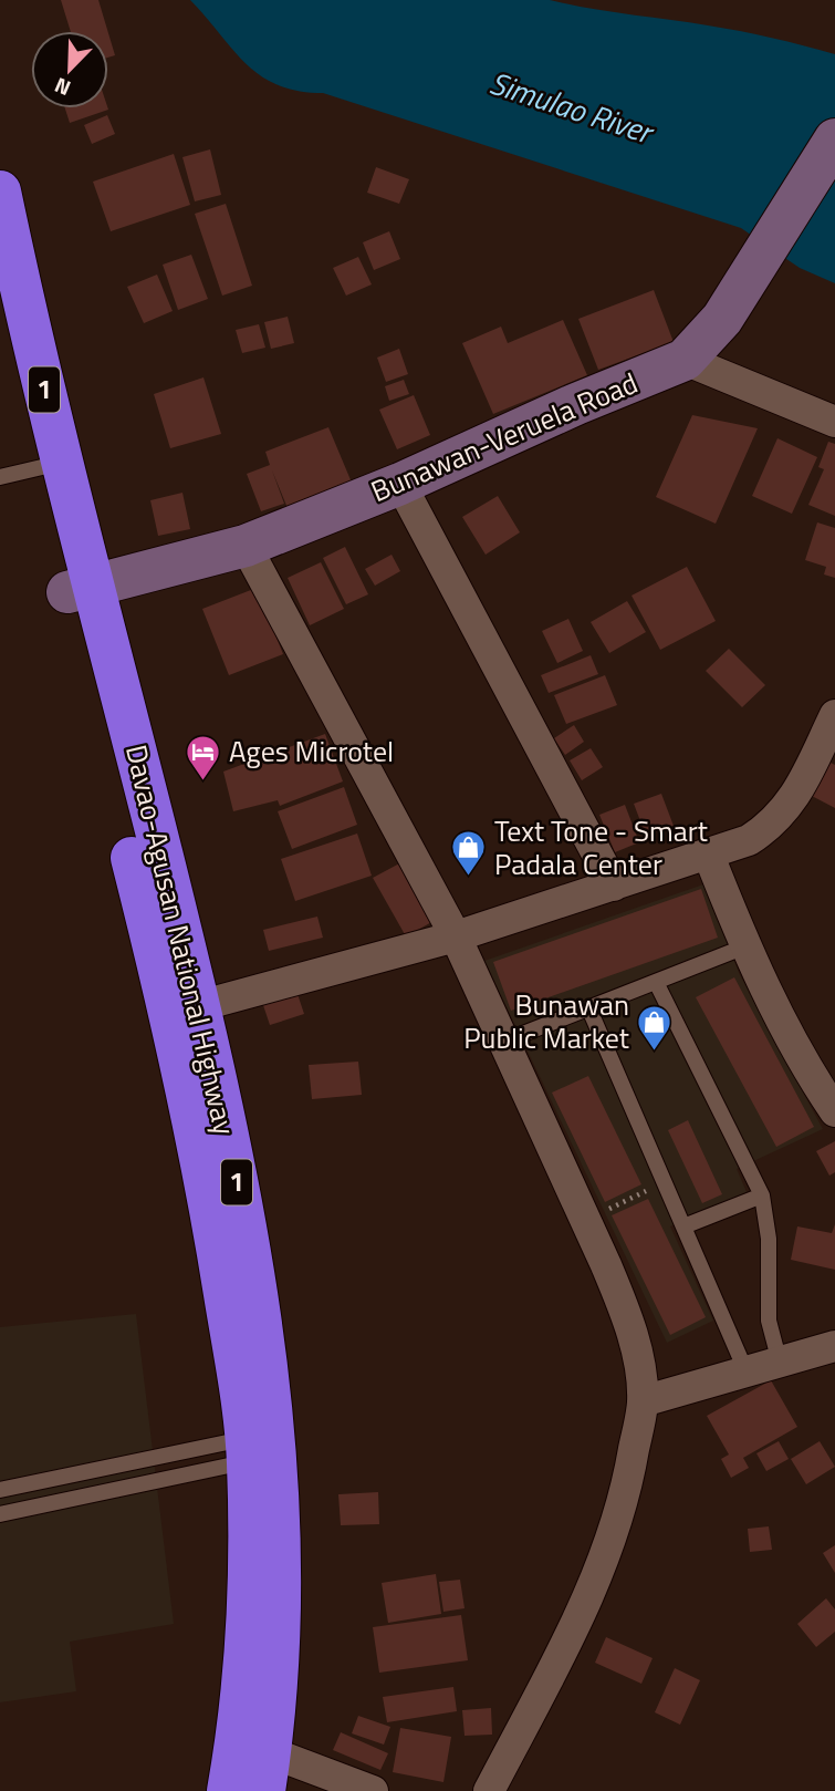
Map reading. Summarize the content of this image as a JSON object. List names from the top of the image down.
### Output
{
  "streets": {
    "highway": ["1", "Davao-Agusan National Highway"],
    "main road": ["Bunawan-Veruela Road"]
  },
  "crossings": [
    ["Bunawan-Veruela Road", "Davao-Agusan National Highway"]
  ],
  "water": ["Simulao River"],
  "places": {
    "hotel": ["Ages Microtel"],
    "shop": ["Text Tone - Smart Padala Center", "Bunawan Public Market"]
  },
  "north": "bottom left"
}
